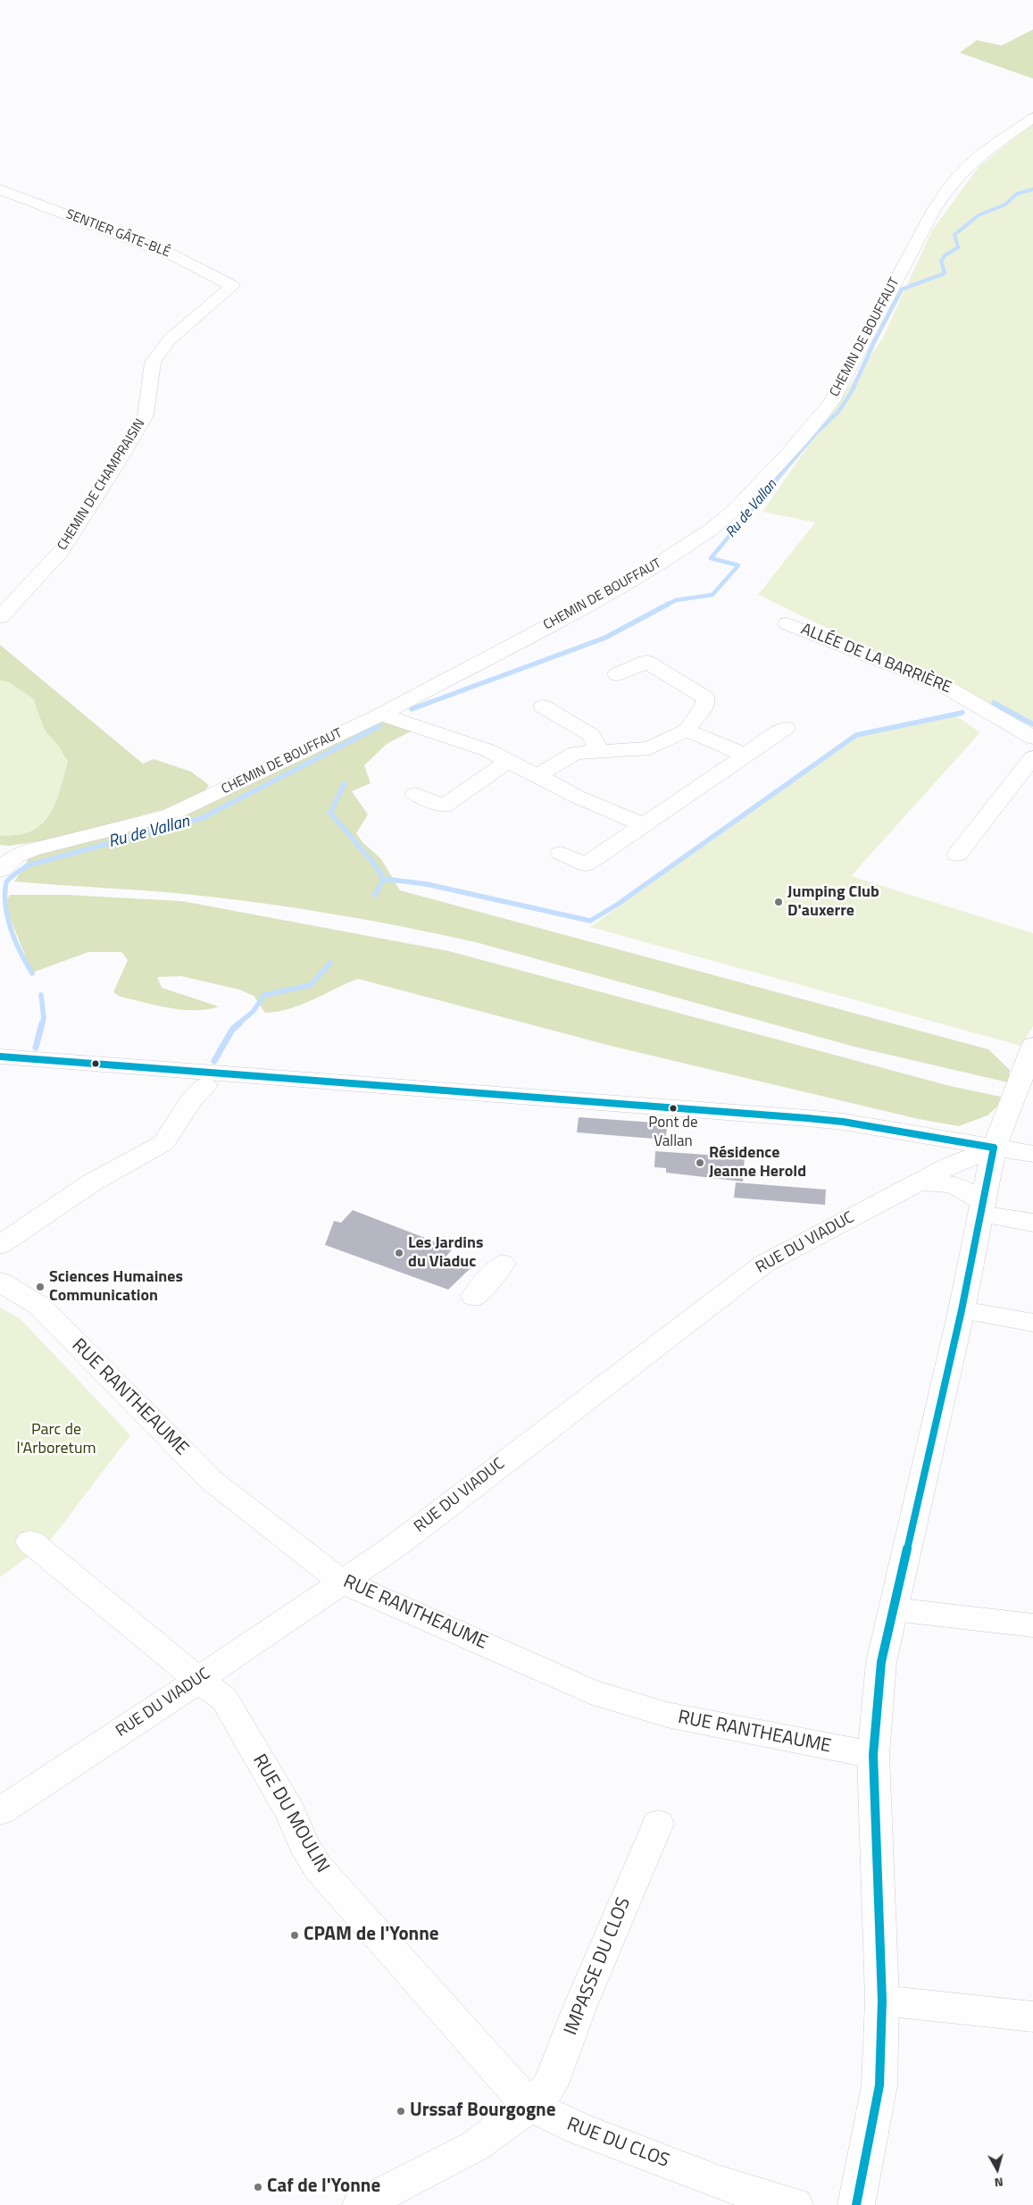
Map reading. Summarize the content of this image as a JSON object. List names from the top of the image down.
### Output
{
  "streets": {
    "street": [
      "SENTIER GÂTE-BLÉ",
      "CHEMIN DE BOUFFAUT",
      "CHEMIN DE CHAMPRAISIN",
      "ALLÉE DE LA BARRIÈRE",
      "RUE DU VIADUC",
      "RUE RANTHEAUME",
      "RUE DU MOULIN",
      "IMPASSE DU CLOS",
      "RUE DU CLOS"
    ]
  },
  "crossings": [
    ["SENTIER GÂTE-BLÉ", "CHEMIN DE CHAMPRAISIN"],
    ["RUE DU VIADUC", "RUE RANTHEAUME"],
    ["RUE DU VIADUC", "RUE DU MOULIN"],
    ["RUE DU MOULIN", "IMPASSE DU CLOS"],
    ["RUE DU MOULIN", "RUE DU CLOS"],
    ["IMPASSE DU CLOS", "RUE DU CLOS"]
  ],
  "water": ["Ru de Vallan"],
  "parks": ["Parc de l'Arboretum"],
  "places": [
    "Jumping Club D'auxerre",
    "Pont de Vallan",
    "Résidence Jeanne Herold",
    "Les Jardins du Viaduc",
    "Sciences Humaines Communication",
    "CPAM de l'Yonne",
    "Urssaf Bourgogne",
    "Caf de l'Yonne"
  ],
  "north": "bottom"
}
